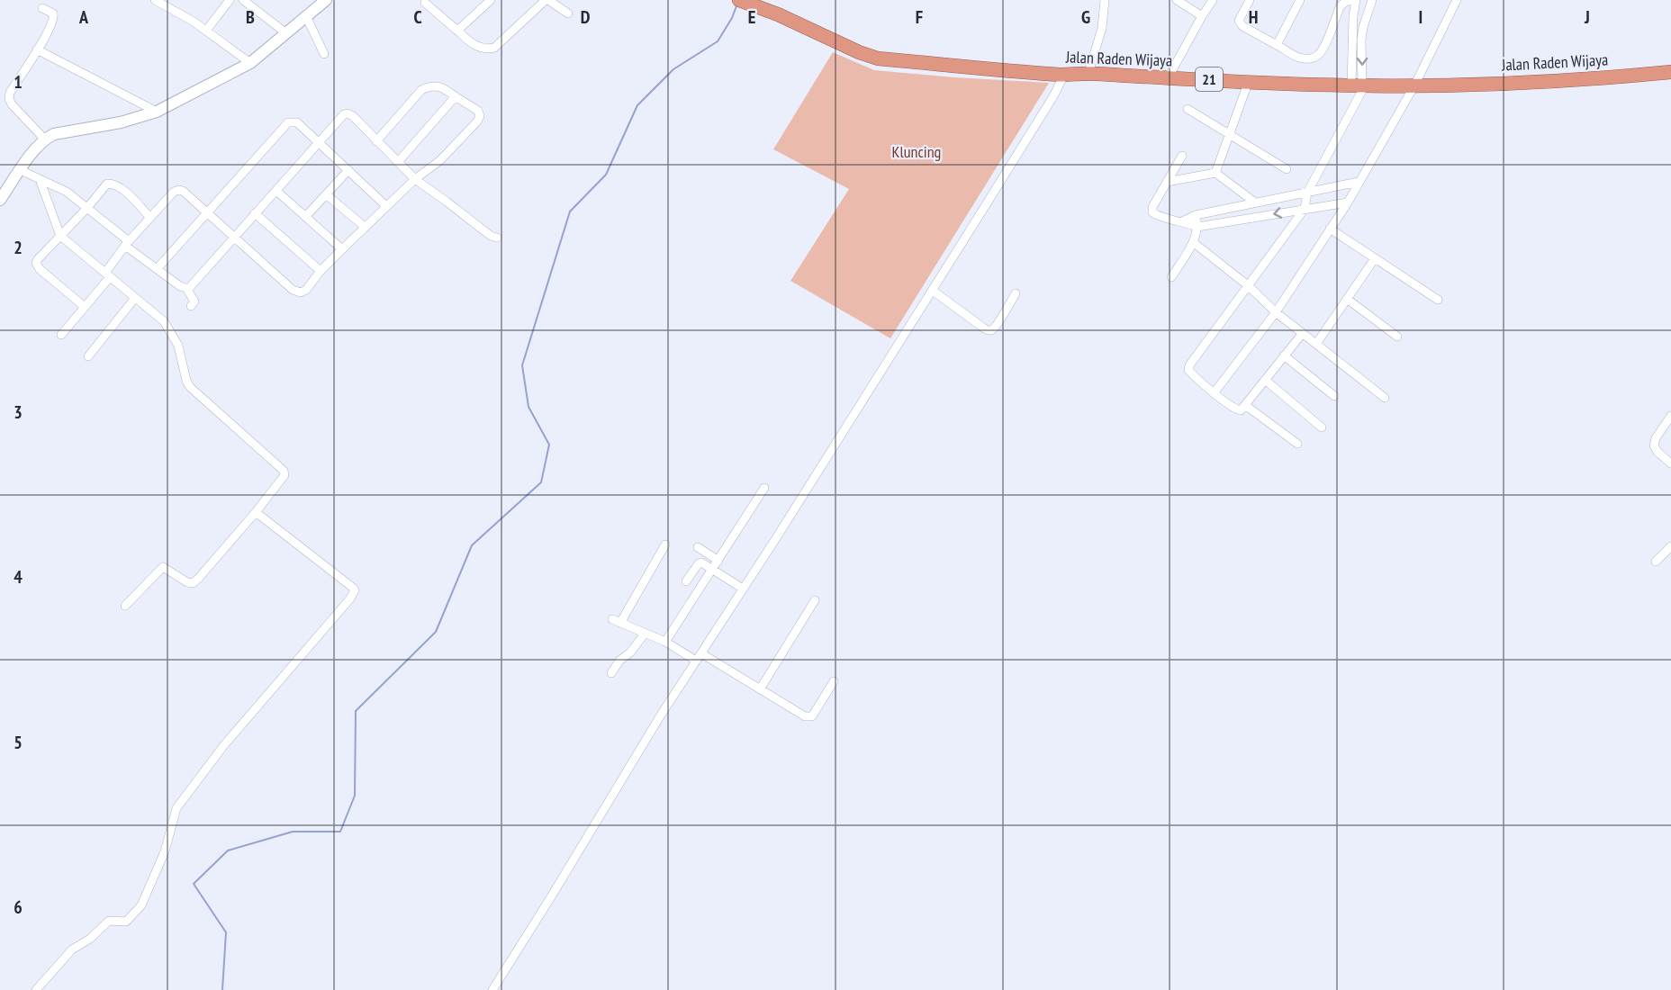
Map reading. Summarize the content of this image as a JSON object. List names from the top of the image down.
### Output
{
  "streets": {
    "highway": ["Jalan Raden Wijaya", "21"]
  },
  "parks": ["Kluncing"],
  "grid": {
    "columns": [
      "A",
      "B",
      "C",
      "D",
      "E",
      "F",
      "G",
      "H",
      "I",
      "J"
    ],
    "rows": [
      "1",
      "2",
      "3",
      "4",
      "5",
      "6"
    ]
  }
}
